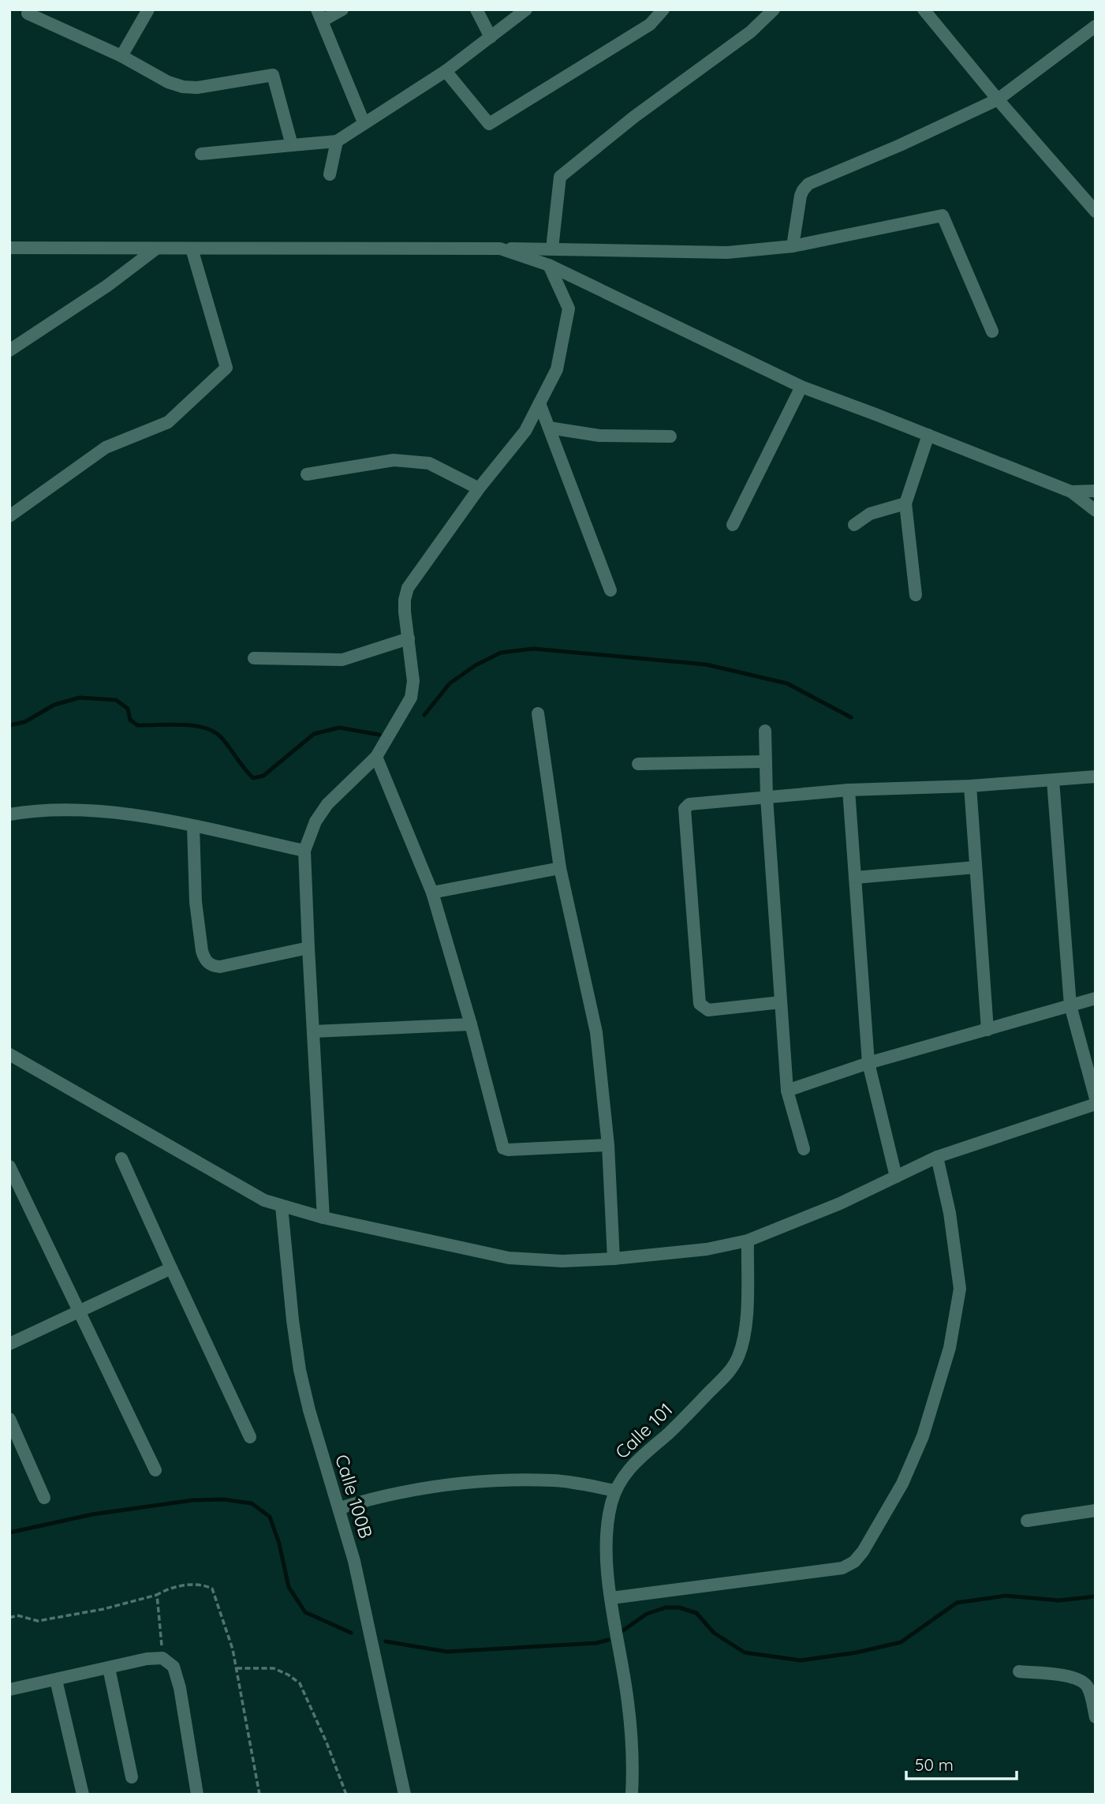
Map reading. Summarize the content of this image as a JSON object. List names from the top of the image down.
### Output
{
  "streets": {
    "street": ["Calle 101", "Calle 100B"]
  },
  "scale_bar": "50 m"
}
